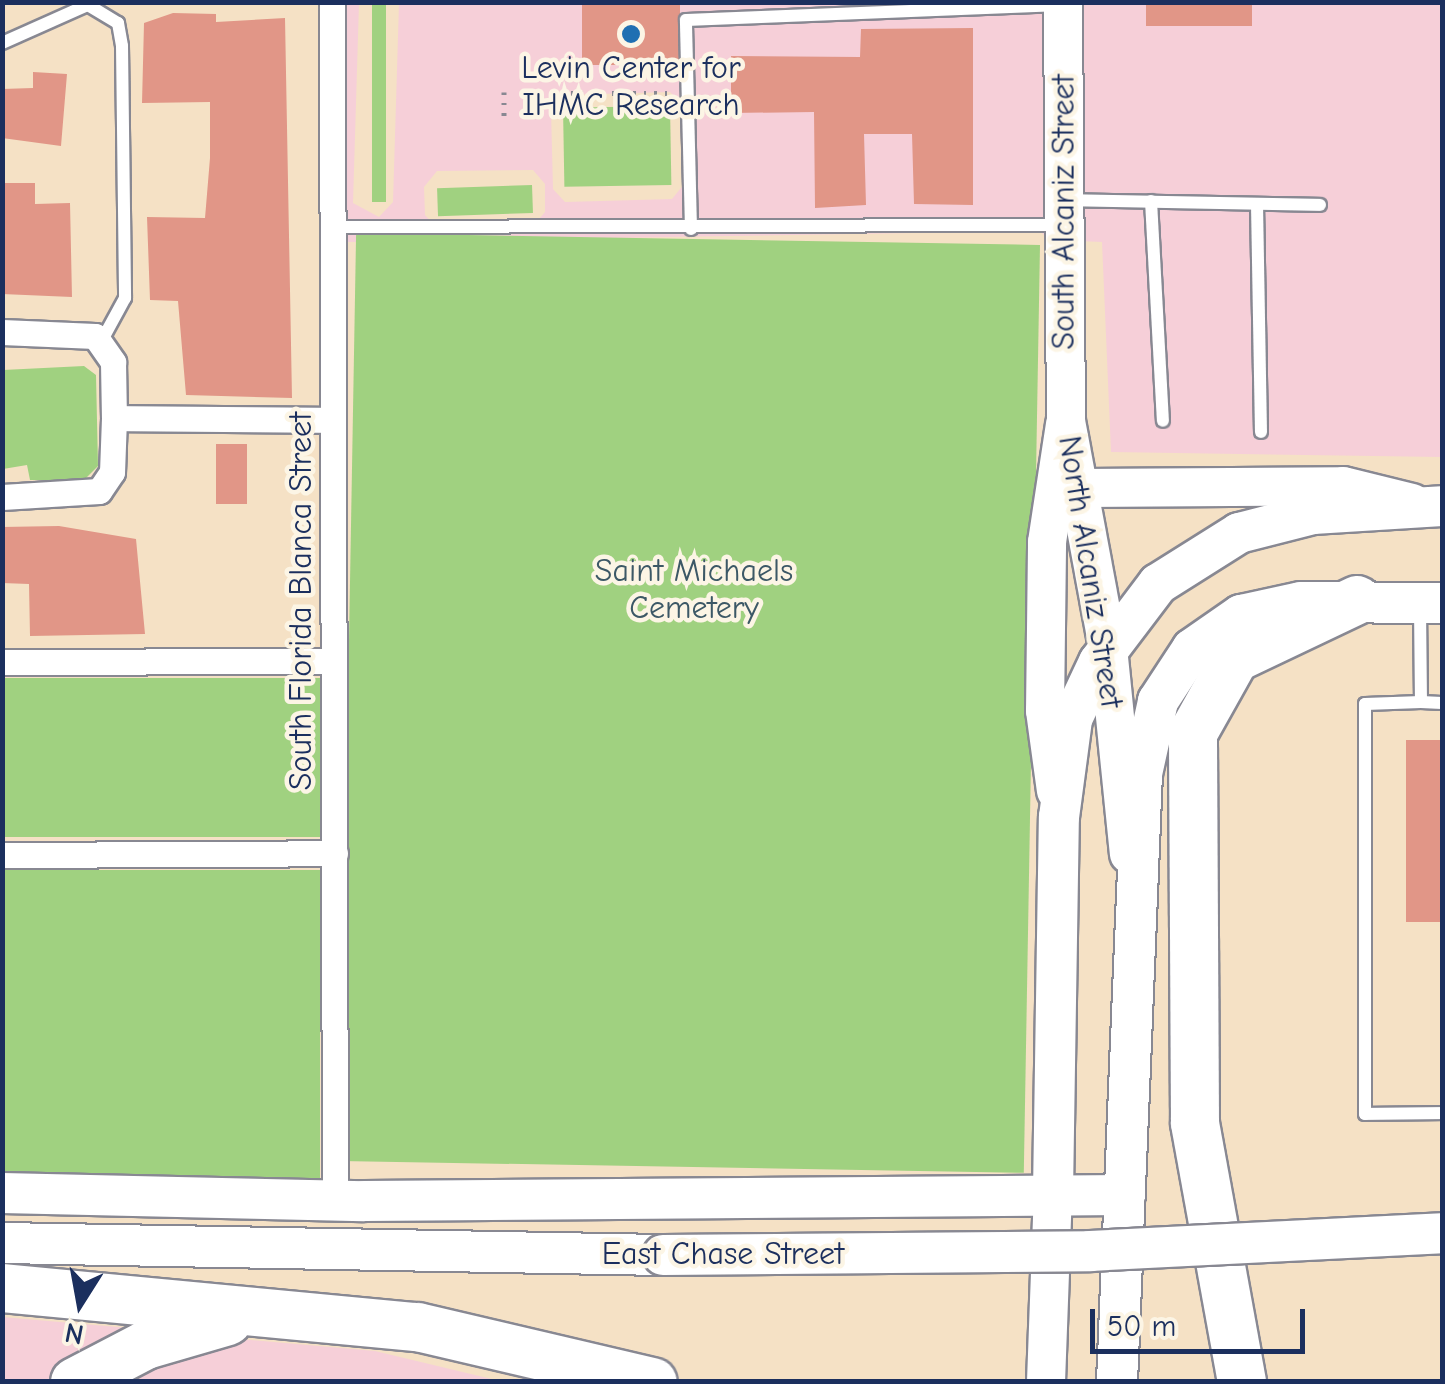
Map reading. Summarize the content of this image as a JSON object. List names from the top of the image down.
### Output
{
  "streets": {
    "main road": ["North Alcaniz Street", "East Chase Street"],
    "street": ["South Alcaniz Street", "South Florida Blanca Street"]
  },
  "crossings": [
    ["South Alcaniz Street", "North Alcaniz Street"],
    ["North Alcaniz Street", "East Chase Street"],
    ["South Florida Blanca Street", "East Chase Street"]
  ],
  "parks": ["Saint Michaels Cemetery"],
  "places": ["Levin Center for IHMC Research"],
  "scale_bar": "50 m",
  "north": "bottom"
}
